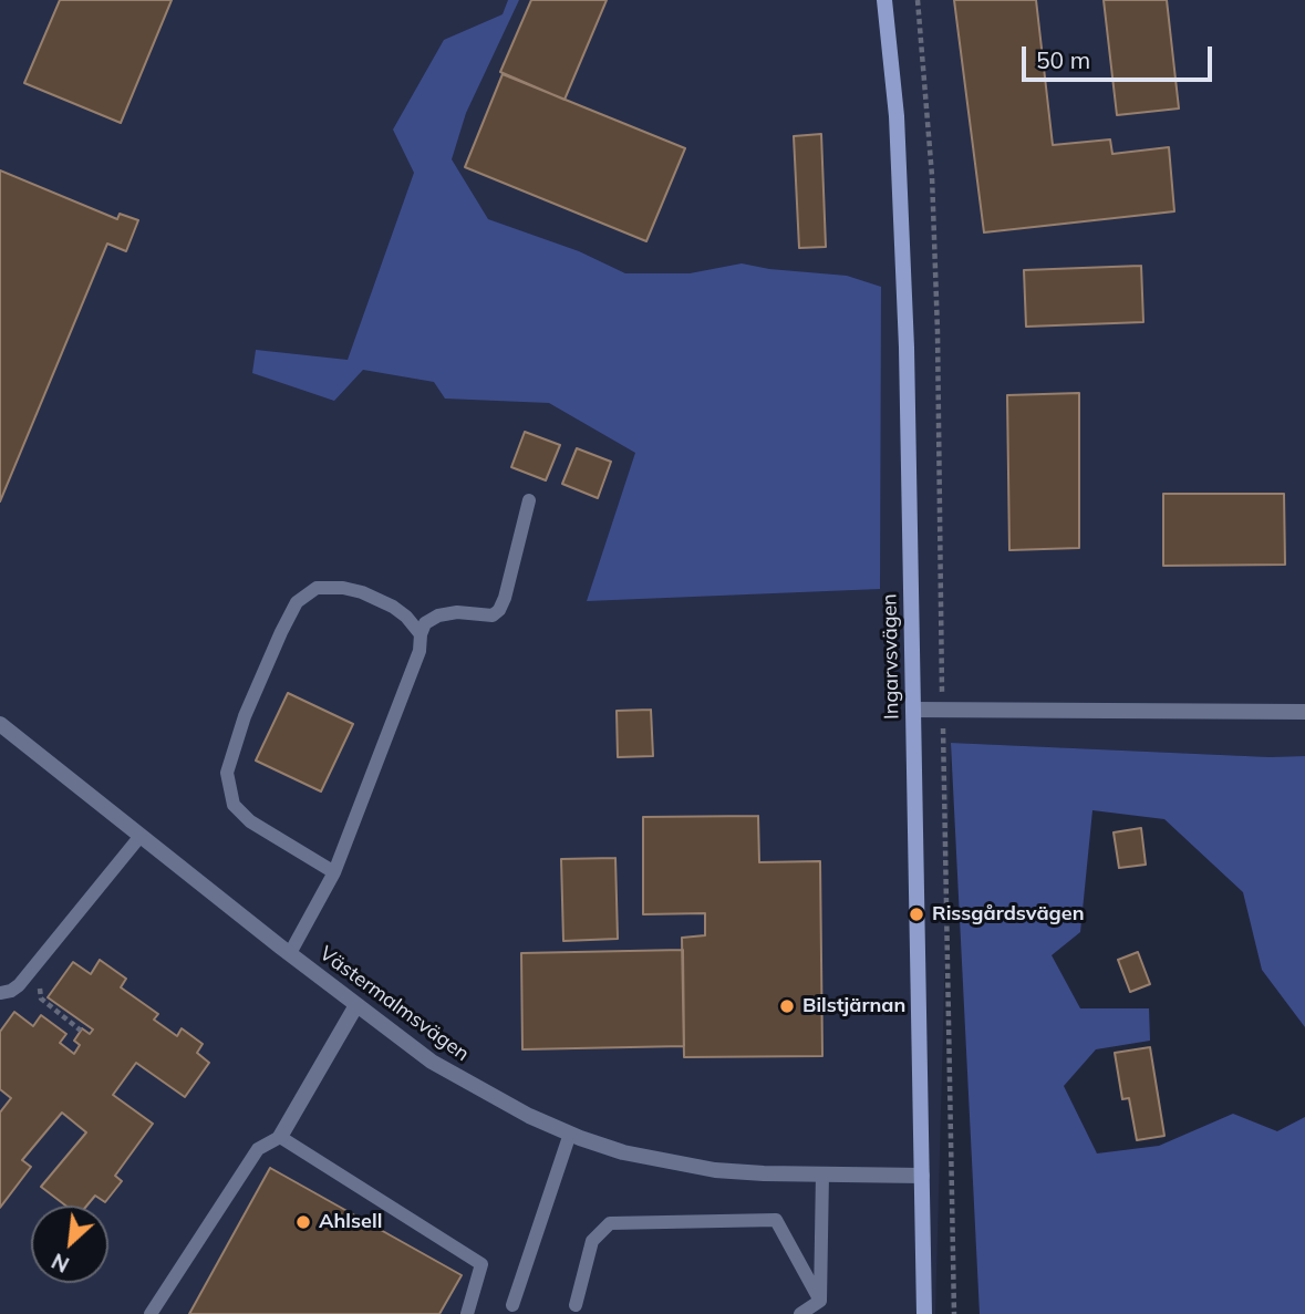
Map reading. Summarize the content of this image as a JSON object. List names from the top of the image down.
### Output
{
  "streets": {
    "street": ["Ingarvsvägen", "Västermalmsvägen"]
  },
  "crossings": [
    ["Ingarvsvägen", "Västermalmsvägen"]
  ],
  "places": ["Rissgårdsvägen", "Bilstjärnan", "Ahlsell"],
  "scale_bar": "50 m",
  "north": "bottom left"
}
